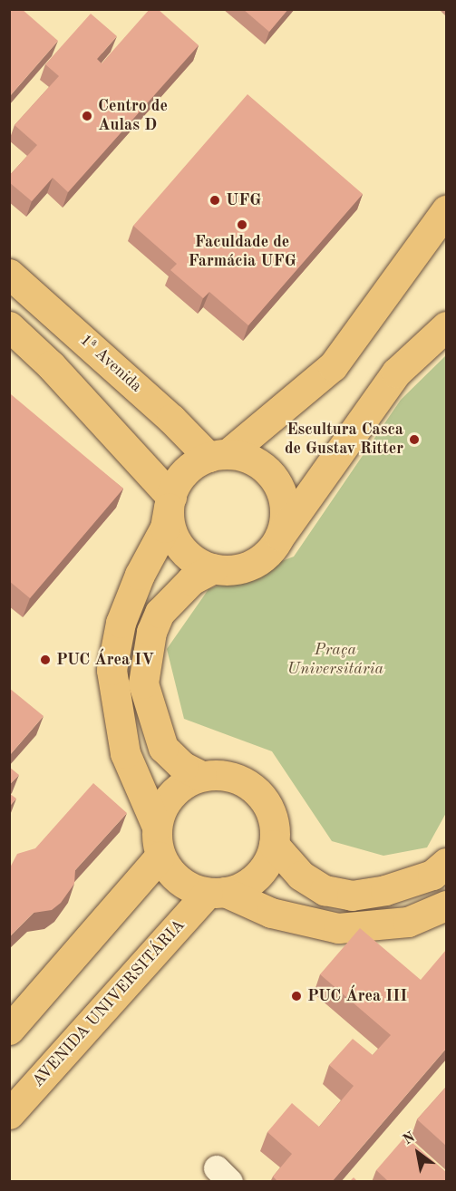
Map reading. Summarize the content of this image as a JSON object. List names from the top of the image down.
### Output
{
  "streets": {
    "main road": ["1ª Avenida", "AVENIDA UNIVERSITÁRIA"]
  },
  "parks": ["Praça Universitária"],
  "places": [
    "Centro de Aulas D",
    "UFG",
    "Faculdade de Farmácia UFG",
    "Escultura Casca de Gustav Ritter",
    "PUC Área IV",
    "PUC Área III"
  ],
  "north": "top left"
}
